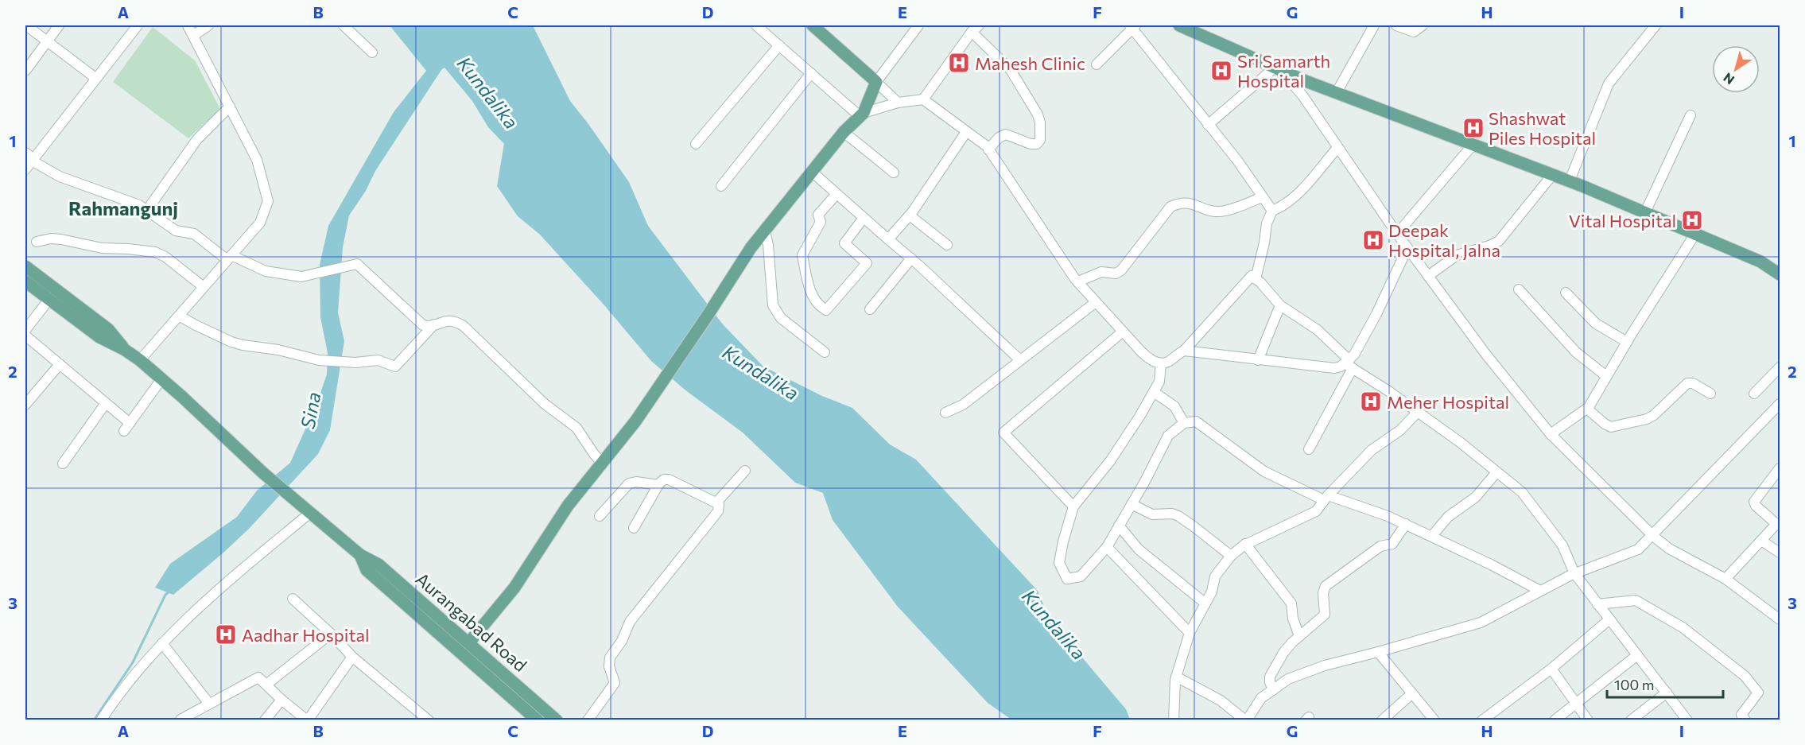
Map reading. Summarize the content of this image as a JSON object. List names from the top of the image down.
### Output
{
  "streets": {
    "main road": ["Aurangabad Road"]
  },
  "districts": ["Rahmangunj"],
  "water": ["Kundalika", "Sina"],
  "places": {
    "hospital": [
      "Mahesh Clinic",
      "Sri Samarth Hospital",
      "Shashwat Piles Hospital",
      "Vital Hospital",
      "Deepak Hospital, Jalna",
      "Meher Hospital",
      "Aadhar Hospital"
    ]
  },
  "scale_bar": "100 m",
  "north": "bottom left",
  "grid": {
    "columns": [
      "A",
      "B",
      "C",
      "D",
      "E",
      "F",
      "G",
      "H",
      "I"
    ],
    "rows": ["1", "2", "3"]
  }
}
